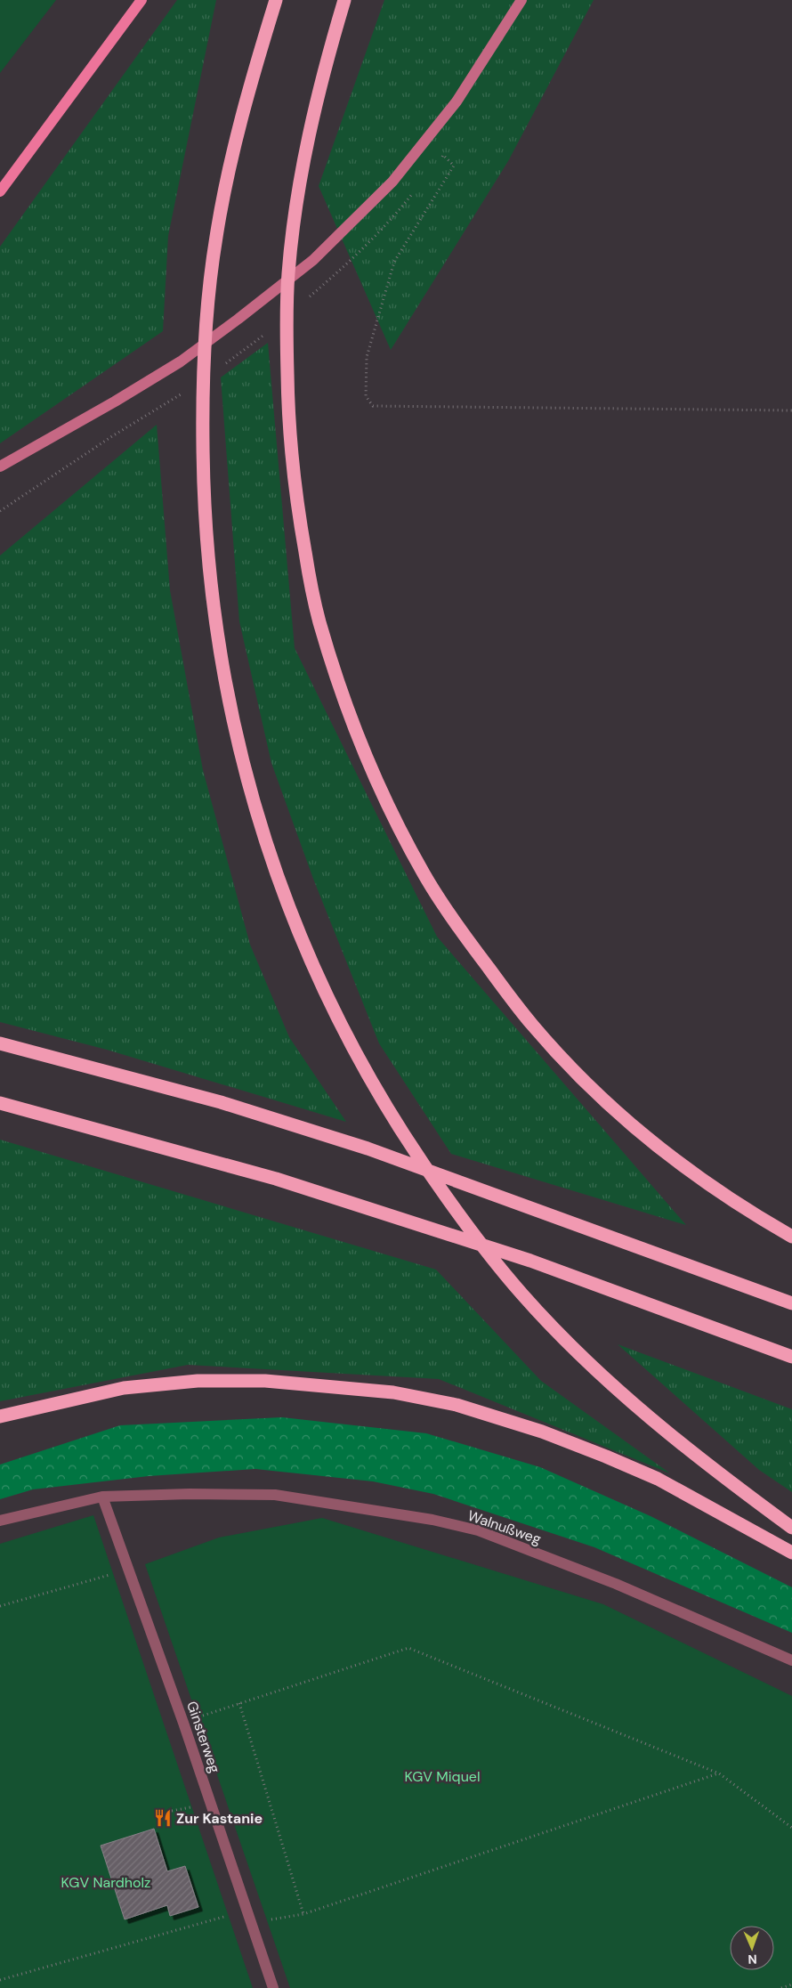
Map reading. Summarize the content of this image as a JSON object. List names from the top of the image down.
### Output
{
  "streets": {
    "lane": ["Walnußweg", "Ginsterweg"]
  },
  "crossings": [
    ["Walnußweg", "Ginsterweg"]
  ],
  "parks": ["KGV Miquel", "KGV Nardholz"],
  "places": {
    "restaurant": ["Zur Kastanie"]
  },
  "north": "bottom"
}
